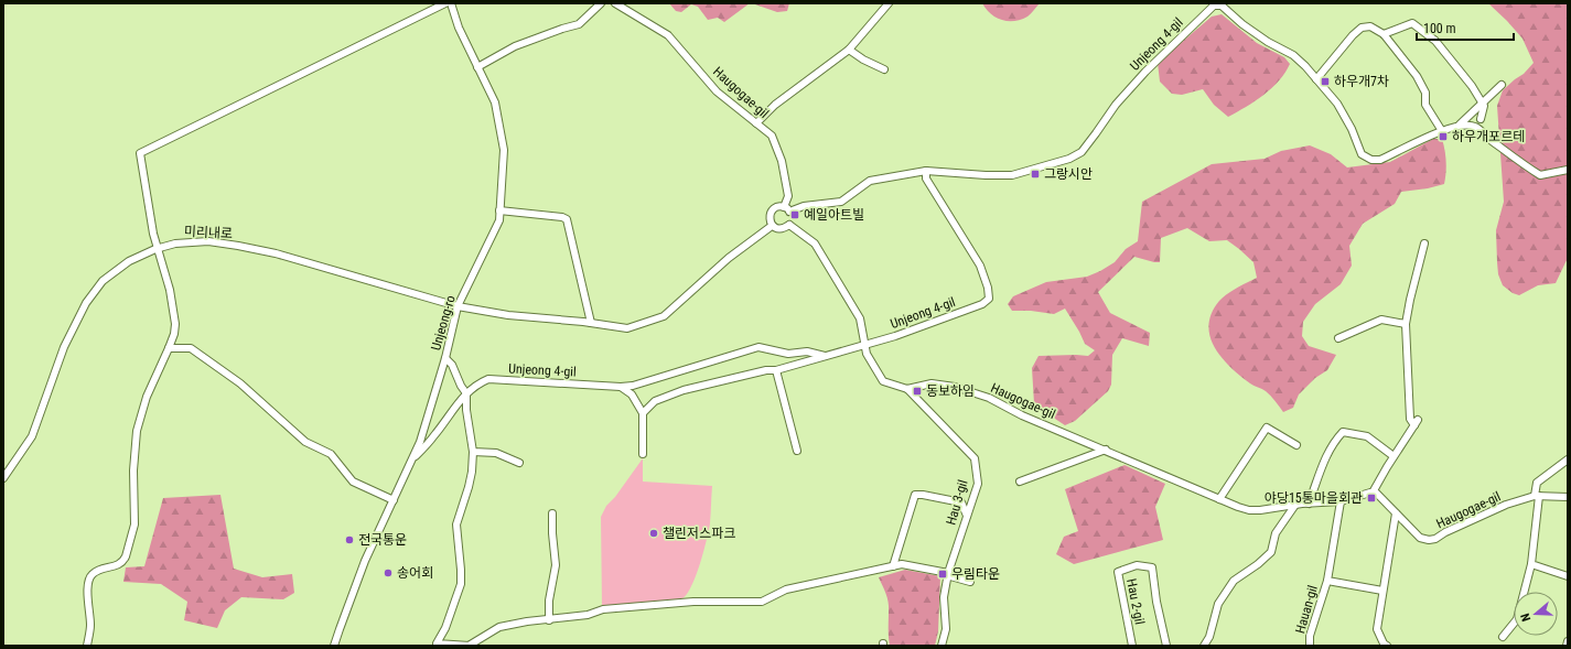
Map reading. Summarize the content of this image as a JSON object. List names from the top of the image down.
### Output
{
  "streets": {
    "street": [
      "Unjeong 4-gil",
      "Haugogae-gil",
      "미리내로",
      "Unjeong-ro",
      "Hau 3-gil",
      "Hau 2-gil",
      "Hauan-gil"
    ]
  },
  "crossings": [
    ["Unjeong 4-gil", "Haugogae-gil"],
    ["Unjeong 4-gil", "미리내로"],
    ["Unjeong 4-gil", "Unjeong-ro"],
    ["Haugogae-gil", "미리내로"],
    ["Haugogae-gil", "Hau 3-gil"],
    ["미리내로", "Unjeong-ro"]
  ],
  "places": {
    "transit": [
      "하우개7차",
      "하우개포르테",
      "그랑시안",
      "예일아트빌",
      "동보하임",
      "야당15통마을회관",
      "우림타운"
    ],
    "other": ["챌린저스파크", "전국통운", "송어회"]
  },
  "scale_bar": "100 m",
  "north": "left"
}
